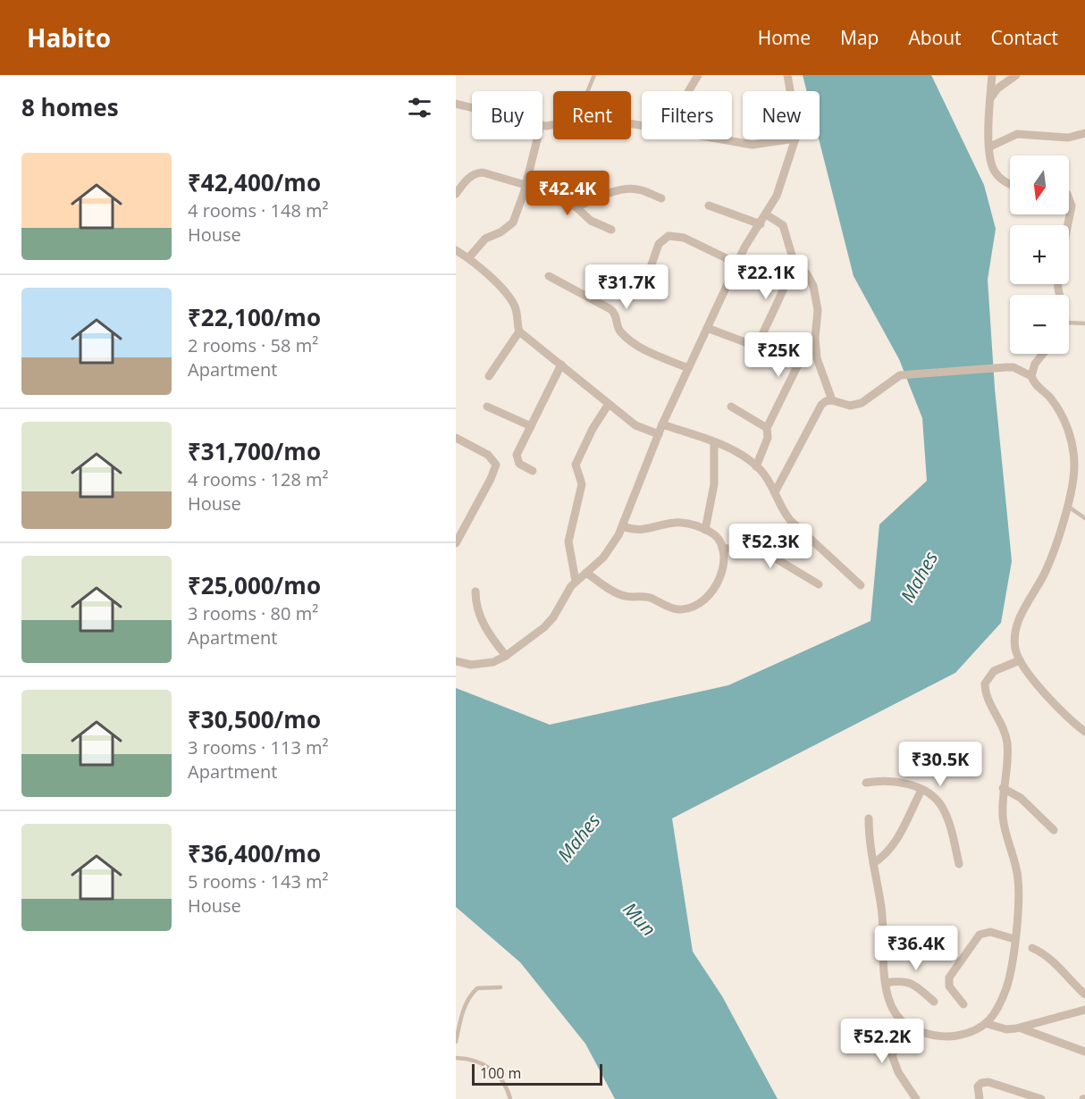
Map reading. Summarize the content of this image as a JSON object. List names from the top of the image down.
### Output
{
  "water": ["Mahes", "Mun"],
  "scale_bar": "100 m",
  "north": "bottom",
  "page": {
    "header": "Habito",
    "nav": [
      "Home",
      "Map",
      "About",
      "Contact"
    ],
    "heading": "8 homes",
    "chip": [
      "Buy",
      "Rent",
      "Filters",
      "New"
    ],
    "list": [
      {
        "name": "₹42,400/mo",
        "note": "4 rooms · 148 m² · House"
      },
      {
        "name": "₹22,100/mo",
        "note": "2 rooms · 58 m² · Apartment"
      },
      {
        "name": "₹31,700/mo",
        "note": "4 rooms · 128 m² · House"
      },
      {
        "name": "₹25,000/mo",
        "note": "3 rooms · 80 m² · Apartment"
      },
      {
        "name": "₹30,500/mo",
        "note": "3 rooms · 113 m² · Apartment"
      },
      {
        "name": "₹36,400/mo",
        "note": "5 rooms · 143 m² · House"
      }
    ],
    "map_buttons": ["+", "−"],
    "price": [
      "₹42.4K",
      "₹22.1K",
      "₹31.7K",
      "₹25K",
      "₹52.3K",
      "₹30.5K",
      "₹36.4K",
      "₹52.2K"
    ],
    "scale": "100 m"
  }
}
